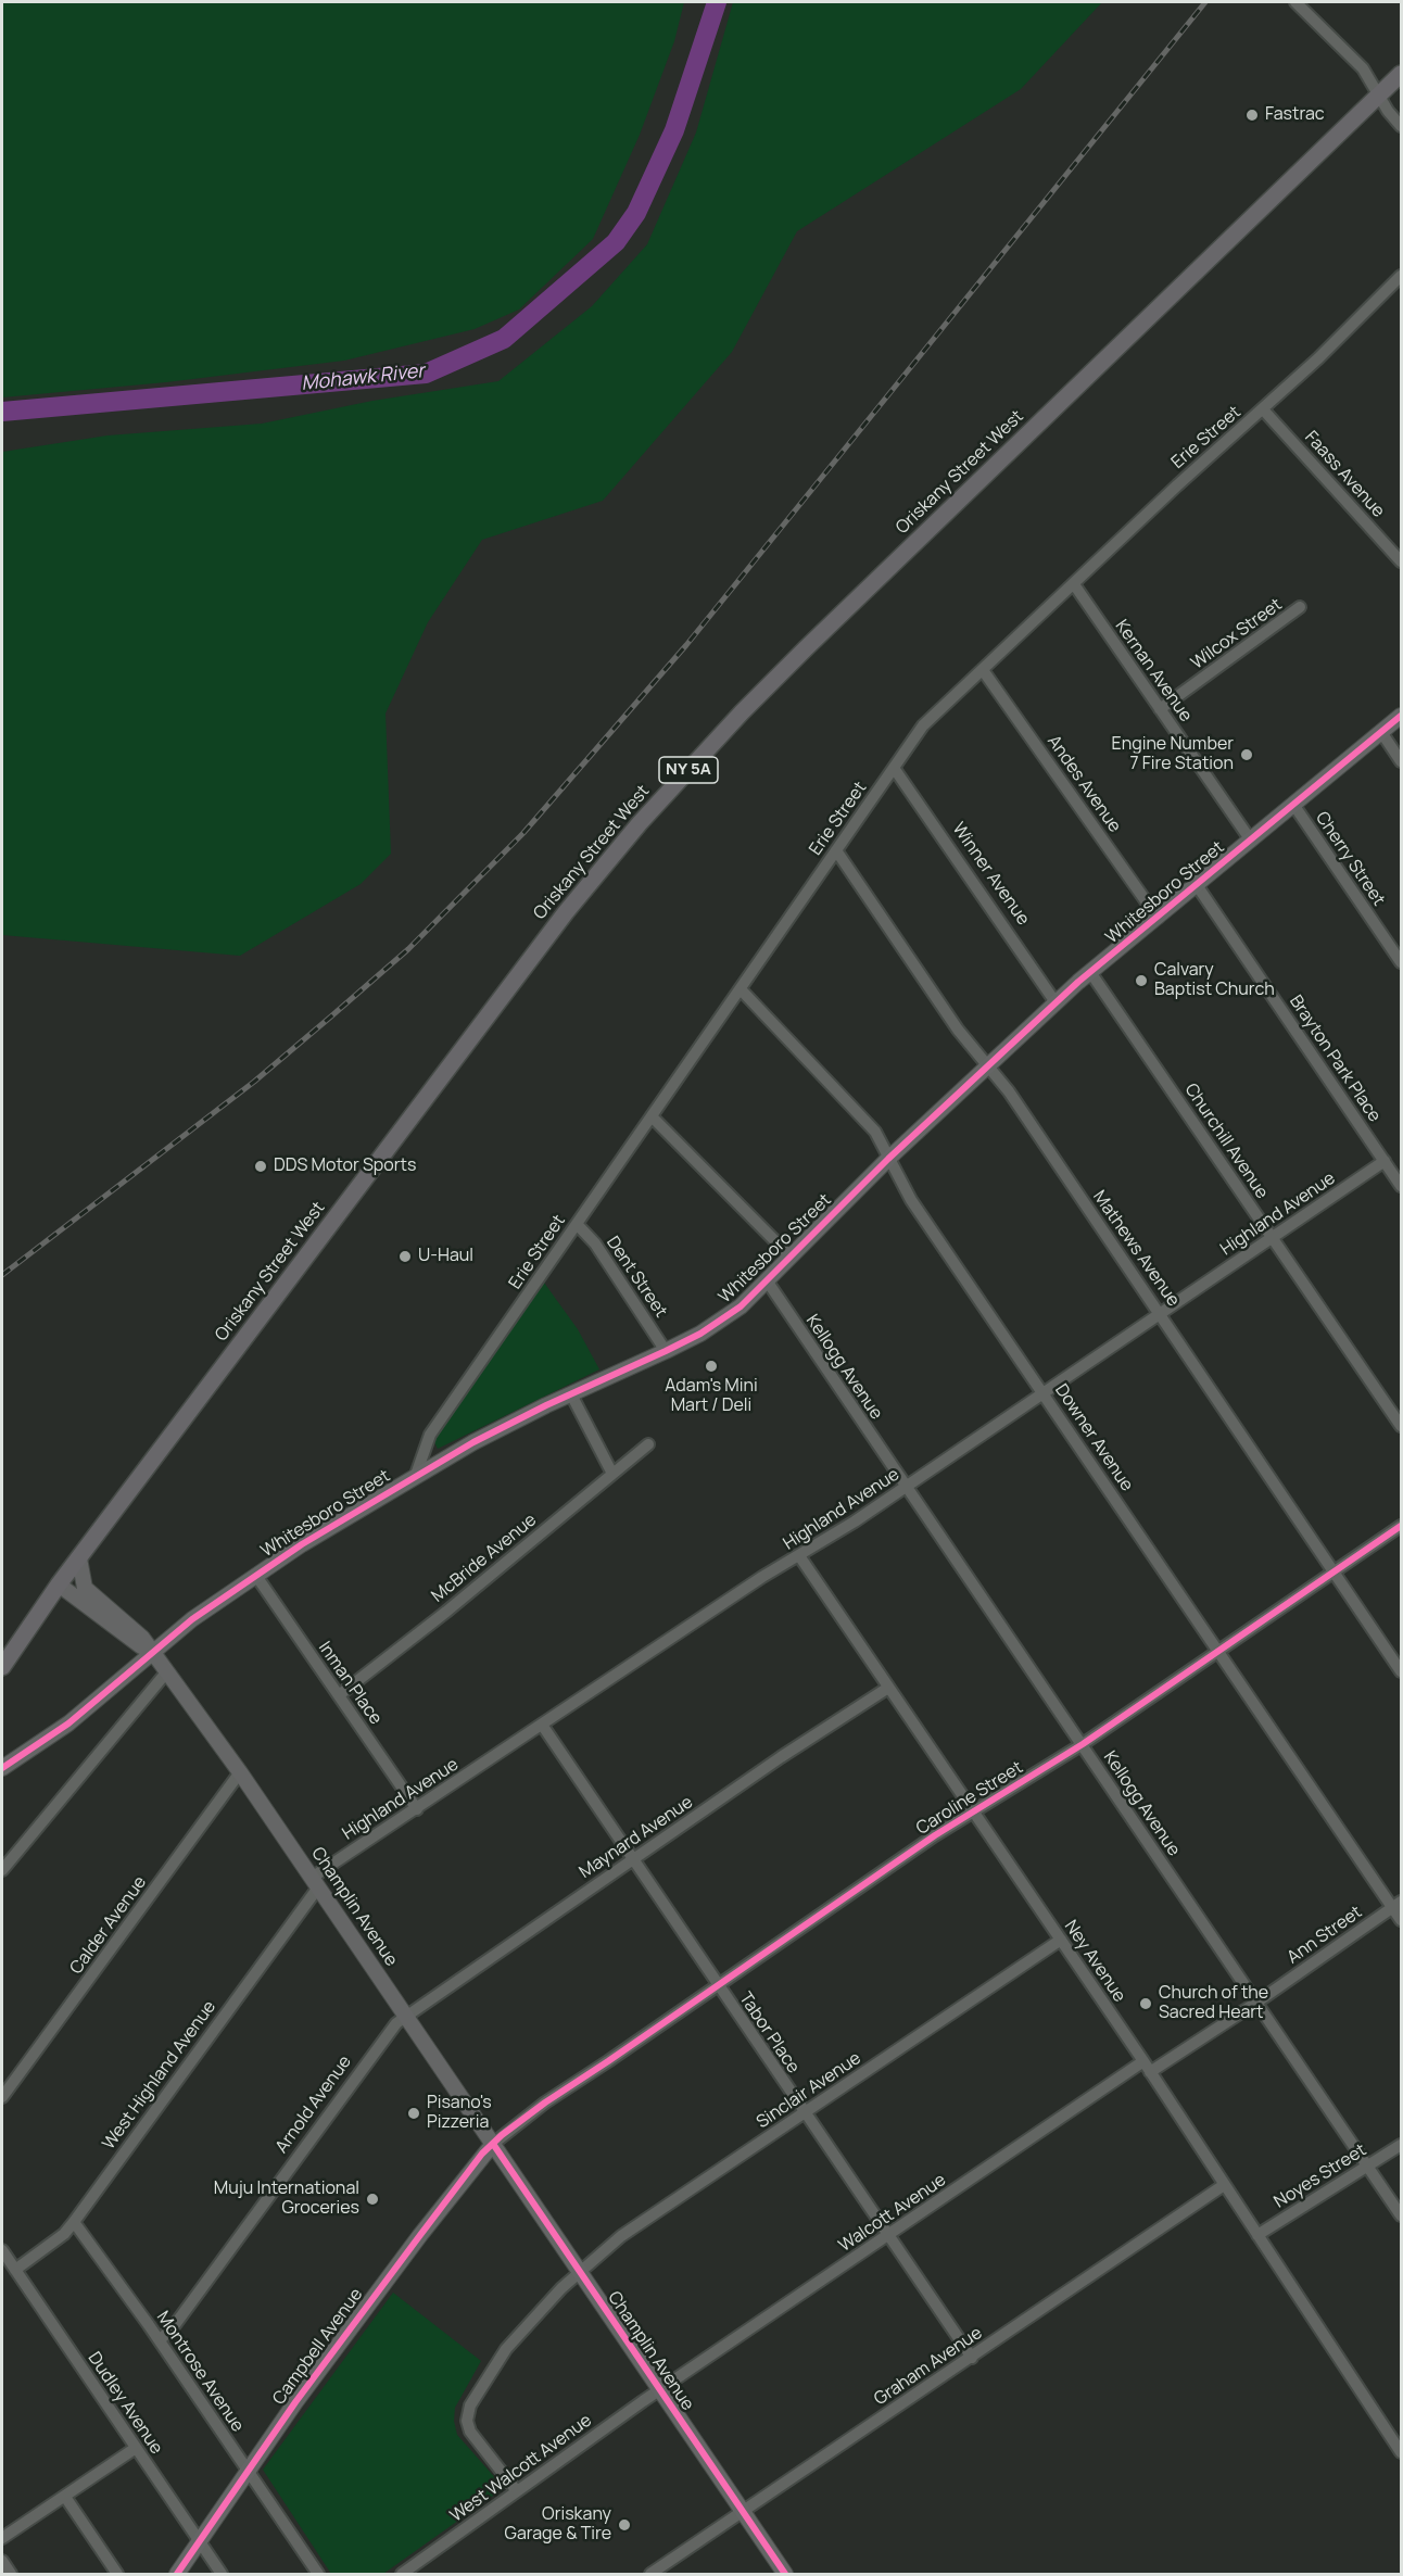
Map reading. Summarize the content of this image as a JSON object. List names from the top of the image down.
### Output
{
  "streets": {
    "main road": ["Oriskany Street West", "NY 5A"],
    "street": [
      "Erie Street",
      "Faass Avenue",
      "Wilcox Street",
      "Kernan Avenue",
      "Andes Avenue",
      "Cherry Street",
      "Winner Avenue",
      "Whitesboro Street",
      "Brayton Park Place",
      "Churchill Avenue",
      "Highland Avenue",
      "Mathews Avenue",
      "Dent Street",
      "Kellogg Avenue",
      "Downer Avenue",
      "McBride Avenue",
      "Inman Place",
      "Caroline Street",
      "Maynard Avenue",
      "Champlin Avenue",
      "Calder Avenue",
      "Ann Street",
      "Ney Avenue",
      "Tabor Place",
      "West Highland Avenue",
      "Sinclair Avenue",
      "Arnold Avenue",
      "Noyes Street",
      "Walcott Avenue",
      "Campbell Avenue",
      "Graham Avenue",
      "Montrose Avenue",
      "Dudley Avenue",
      "West Walcott Avenue"
    ]
  },
  "crossings": [
    ["Erie Street", "Faass Avenue"],
    ["Erie Street", "Kernan Avenue"],
    ["Erie Street", "Andes Avenue"],
    ["Erie Street", "Winner Avenue"],
    ["Erie Street", "Whitesboro Street"],
    ["Erie Street", "Mathews Avenue"],
    ["Erie Street", "Dent Street"],
    ["Erie Street", "Downer Avenue"],
    ["Oriskany Street West", "Champlin Avenue"],
    ["Wilcox Street", "Kernan Avenue"],
    ["Kernan Avenue", "Whitesboro Street"],
    ["Andes Avenue", "Whitesboro Street"],
    ["Cherry Street", "Whitesboro Street"],
    ["Winner Avenue", "Whitesboro Street"],
    ["Whitesboro Street", "Brayton Park Place"],
    ["Whitesboro Street", "Churchill Avenue"],
    ["Whitesboro Street", "Mathews Avenue"],
    ["Whitesboro Street", "Dent Street"],
    ["Whitesboro Street", "Kellogg Avenue"],
    ["Whitesboro Street", "Downer Avenue"],
    ["Whitesboro Street", "Inman Place"],
    ["Whitesboro Street", "Champlin Avenue"],
    ["Brayton Park Place", "Highland Avenue"],
    ["Churchill Avenue", "Highland Avenue"],
    ["Highland Avenue", "Mathews Avenue"],
    ["Highland Avenue", "Kellogg Avenue"],
    ["Highland Avenue", "Downer Avenue"],
    ["Highland Avenue", "Inman Place"],
    ["Highland Avenue", "Champlin Avenue"],
    ["Highland Avenue", "Ney Avenue"],
    ["Highland Avenue", "Tabor Place"],
    ["Highland Avenue", "West Highland Avenue"],
    ["Mathews Avenue", "Caroline Street"],
    ["Kellogg Avenue", "Caroline Street"],
    ["Kellogg Avenue", "Ann Street"],
    ["Kellogg Avenue", "Noyes Street"],
    ["Downer Avenue", "Caroline Street"],
    ["Downer Avenue", "Ann Street"],
    ["McBride Avenue", "Inman Place"],
    ["Caroline Street", "Champlin Avenue"],
    ["Caroline Street", "Ney Avenue"],
    ["Caroline Street", "Tabor Place"],
    ["Caroline Street", "Campbell Avenue"],
    ["Maynard Avenue", "Champlin Avenue"],
    ["Maynard Avenue", "Ney Avenue"],
    ["Maynard Avenue", "Tabor Place"],
    ["Maynard Avenue", "Arnold Avenue"],
    ["Champlin Avenue", "Calder Avenue"],
    ["Champlin Avenue", "West Highland Avenue"],
    ["Champlin Avenue", "Sinclair Avenue"],
    ["Champlin Avenue", "Arnold Avenue"],
    ["Champlin Avenue", "Walcott Avenue"],
    ["Champlin Avenue", "Campbell Avenue"],
    ["Champlin Avenue", "Graham Avenue"],
    ["Champlin Avenue", "West Walcott Avenue"],
    ["Ann Street", "Walcott Avenue"],
    ["Ney Avenue", "Sinclair Avenue"],
    ["Ney Avenue", "Noyes Street"],
    ["Ney Avenue", "Walcott Avenue"],
    ["Ney Avenue", "Graham Avenue"],
    ["Tabor Place", "Sinclair Avenue"],
    ["Tabor Place", "Walcott Avenue"],
    ["Tabor Place", "Graham Avenue"],
    ["West Highland Avenue", "Montrose Avenue"],
    ["West Highland Avenue", "Dudley Avenue"],
    ["Sinclair Avenue", "West Walcott Avenue"],
    ["Arnold Avenue", "Montrose Avenue"],
    ["Walcott Avenue", "West Walcott Avenue"],
    ["Campbell Avenue", "Montrose Avenue"],
    ["Campbell Avenue", "Dudley Avenue"]
  ],
  "water": ["Mohawk River"],
  "places": [
    "Fastrac",
    "Engine Number 7 Fire Station",
    "Calvary Baptist Church",
    "DDS Motor Sports",
    "U-Haul",
    "Adam's Mini Mart / Deli",
    "Church of the Sacred Heart",
    "Pisano's Pizzeria",
    "Muju International Groceries",
    "Oriskany Garage & Tire"
  ]
}
